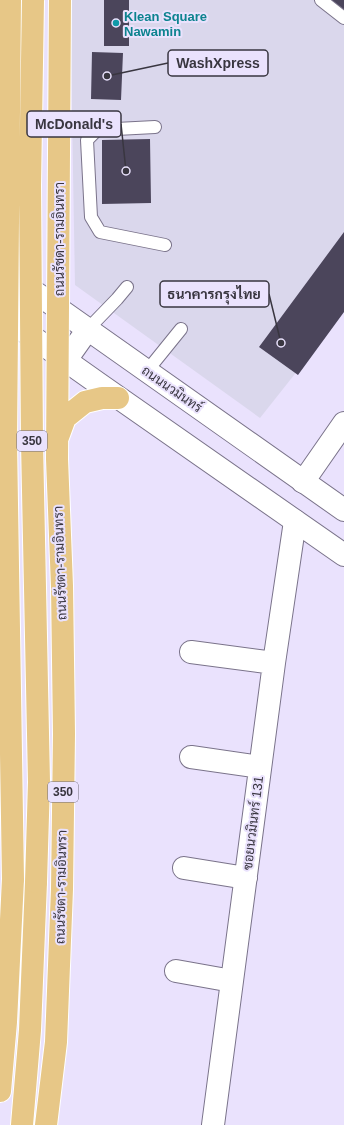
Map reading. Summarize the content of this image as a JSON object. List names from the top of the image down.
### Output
{
  "streets": {
    "main road": ["ถนนรัชดา-รามอินทรา", "350"],
    "street": ["ถนนนวมินทร์", "ซอยนวมินทร์ 131"]
  },
  "crossings": [
    ["ถนนรัชดา-รามอินทรา", "ถนนนวมินทร์"]
  ],
  "places": [
    "Klean Square Nawamin",
    "WashXpress",
    "McDonald's",
    "ธนาคารกรุงไทย"
  ]
}
